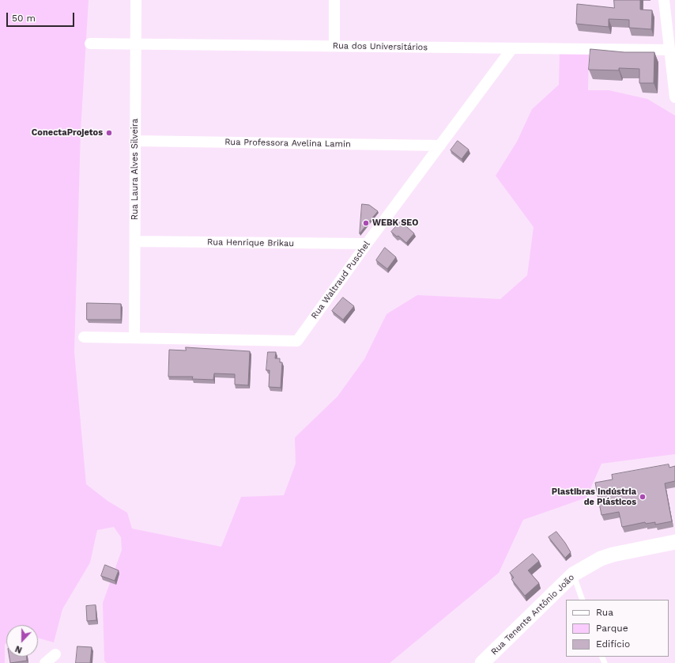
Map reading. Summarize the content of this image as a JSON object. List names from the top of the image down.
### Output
{
  "streets": {
    "street": [
      "Rua dos Universitários",
      "Rua Professora Avelina Lamin",
      "Rua Laura Alves Silveira",
      "Rua Henrique Brikau",
      "Rua Waltraud Puschel",
      "Rua Tenente Antônio João"
    ]
  },
  "crossings": [
    ["Rua dos Universitários", "Rua Laura Alves Silveira"],
    ["Rua dos Universitários", "Rua Waltraud Puschel"],
    ["Rua Professora Avelina Lamin", "Rua Laura Alves Silveira"],
    ["Rua Professora Avelina Lamin", "Rua Waltraud Puschel"],
    ["Rua Laura Alves Silveira", "Rua Henrique Brikau"],
    ["Rua Laura Alves Silveira", "Rua Waltraud Puschel"],
    ["Rua Henrique Brikau", "Rua Waltraud Puschel"]
  ],
  "places": ["ConectaProjetos", "WEBK SEO", "Plastibras Indústria de Plásticos"],
  "legend": ["Rua", "Parque", "Edifício"],
  "scale_bar": "50 m",
  "north": "bottom"
}
